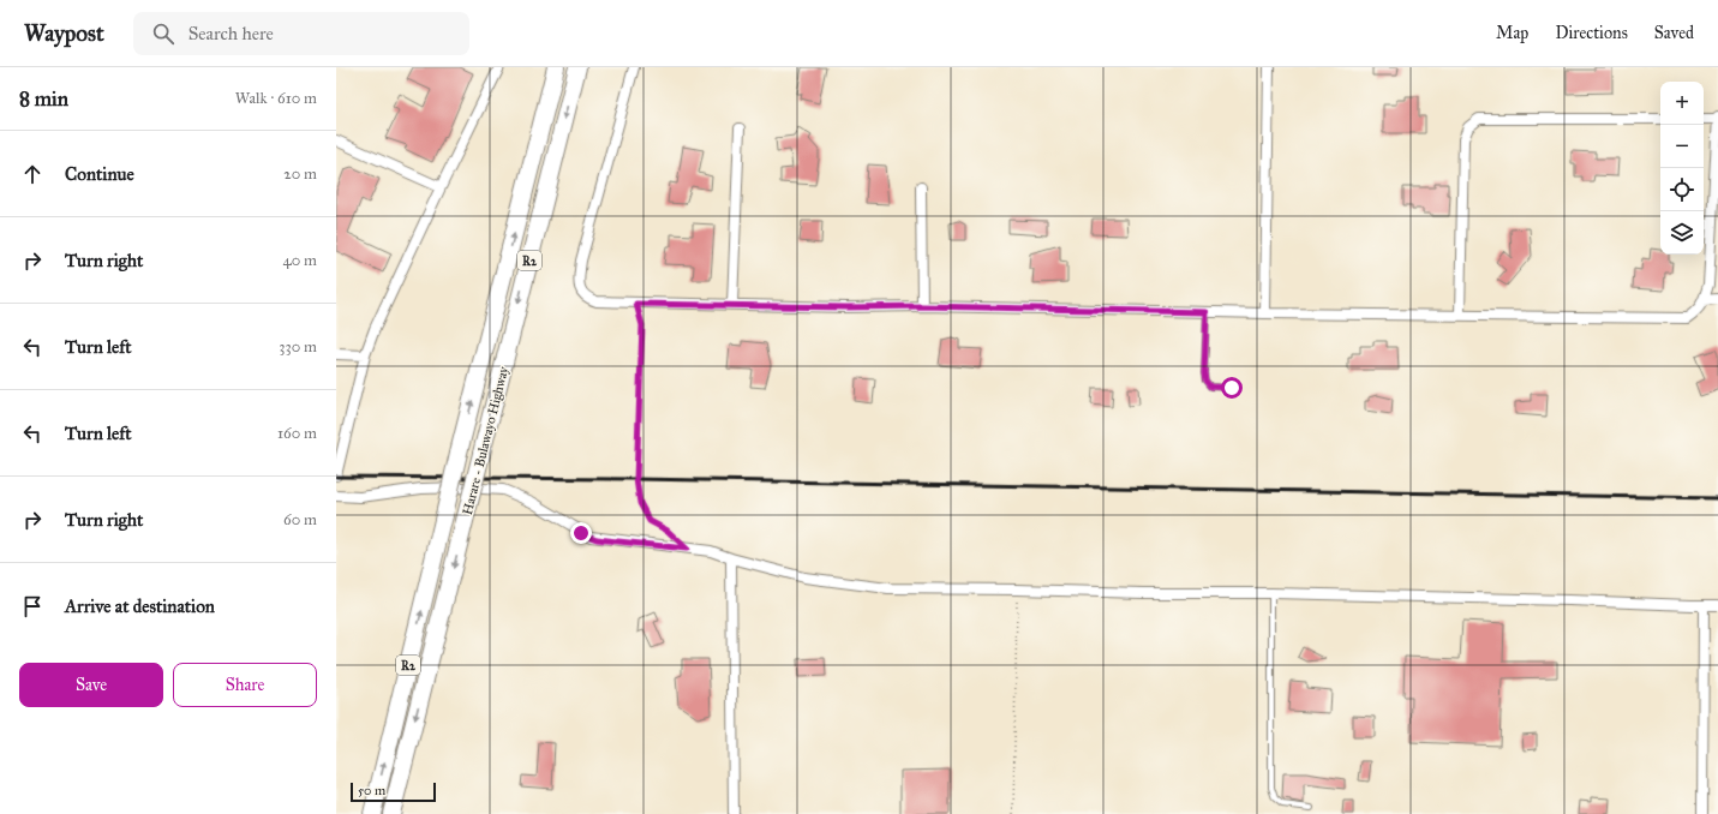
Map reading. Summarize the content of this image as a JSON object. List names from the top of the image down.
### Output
{
  "streets": {
    "highway": ["R2", "Harare - Bulawayo Highway"]
  },
  "scale_bar": "50 m",
  "page": {
    "header": "Waypost",
    "search": "Search here",
    "nav": ["Map", "Directions", "Saved"],
    "heading": ["8 min", "Walk · 610 m"],
    "map_buttons": ["+", "−"],
    "list": [
      ["Continue", "20 m"],
      ["Turn right", "40 m"],
      ["Turn left", "330 m"],
      ["Turn left", "160 m"],
      ["Turn right", "60 m"],
      "Arrive at destination"
    ],
    "buttons": ["Save", "Share"],
    "scale": "50 m"
  }
}
